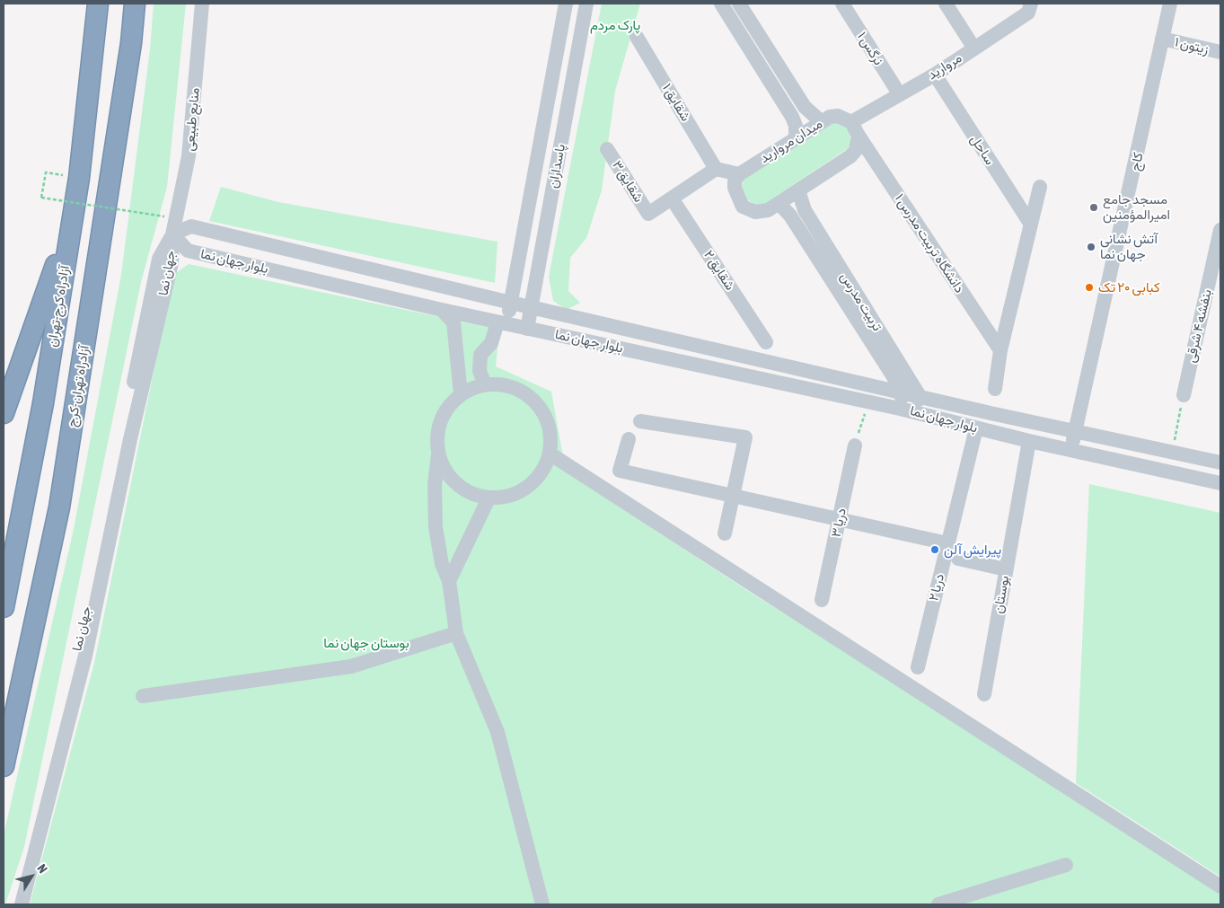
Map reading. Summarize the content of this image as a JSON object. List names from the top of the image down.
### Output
{
  "streets": {
    "highway": ["آزادراه کرج-تهران", "آزادراه تهران-کرج"],
    "street": [
      "زیتون ۱",
      "نرگس ۱",
      "مروارید",
      "شقایق ۱",
      "منابع طبیعی",
      "میدان مروارید",
      "ساحل",
      "کاج",
      "پاسداران",
      "شقایق ۳",
      "۱ دانشگاه تربیت مدرس",
      "بلوار جهان نما",
      "شقایق ۲",
      "جهان نما",
      "تربیت مدرس",
      "بنفشه ۴ شرقی",
      "دریا ۳",
      "دریا ۲",
      "بوستان"
    ]
  },
  "crossings": [
    ["زیتون ۱", "کاج"],
    ["نرگس ۱", "مروارید"],
    ["مروارید", "میدان مروارید"],
    ["مروارید", "ساحل"],
    ["منابع طبیعی", "بلوار جهان نما"],
    ["منابع طبیعی", "جهان نما"],
    ["کاج", "بلوار جهان نما"],
    ["پاسداران", "بلوار جهان نما"],
    ["شقایق ۳", "شقایق ۲"],
    ["بلوار جهان نما", "جهان نما"],
    ["بلوار جهان نما", "تربیت مدرس"],
    ["بلوار جهان نما", "دریا ۲"],
    ["بلوار جهان نما", "بوستان"]
  ],
  "parks": ["پارک مردم", "بوستان جهان نما"],
  "places": [
    "مسجد جامع امیرالمؤمنین",
    "آتش نشانی جهان نما",
    "کبابی ۲۰ تک",
    "پیرایش آلن"
  ],
  "north": "top right"
}
